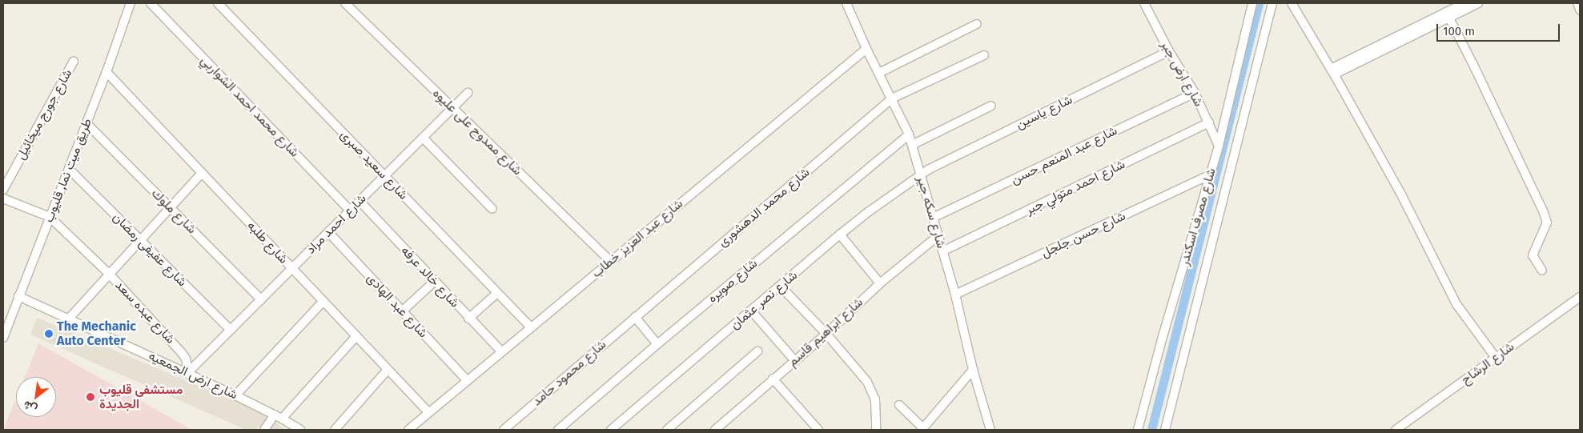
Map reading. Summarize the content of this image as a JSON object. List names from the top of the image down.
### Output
{
  "streets": {
    "street": [
      "شارع ارض جبر",
      "شارع محمد احمد الشواربي",
      "شارع ياسين",
      "شارع جورج ميخائيل",
      "شارع ممدوح على عليوه",
      "شارع عبد المنعم حسن",
      "شارع سعيد صبرى",
      "طريق ميت نما, قليوب",
      "شارع احمد متولي جبر",
      "شارع محمد الدهشورى",
      "شارع ملوك",
      "شارع سكه جير",
      "شارع مصرف اسكندر",
      "شارع احمد مراد",
      "شارع حسن جلجل",
      "شارع عبد العزيز خطاب",
      "شارع طلبه",
      "شارع عفيفى رمضان",
      "شارع خالد عرفه",
      "شارع صويره",
      "شارع نصر عثمان",
      "شارع عبد الهادى",
      "شارع عبده سعد",
      "شارع ابراهيم قاسم",
      "شارع الرشاح",
      "شارع محمود حامد",
      "شارع ارض الجمعيه"
    ]
  },
  "crossings": [
    ["شارع ارض جبر", "شارع ياسين"],
    ["شارع ارض جبر", "شارع عبد المنعم حسن"],
    ["شارع ارض جبر", "شارع احمد متولي جبر"],
    ["شارع ارض جبر", "شارع مصرف اسكندر"],
    ["شارع محمد احمد الشواربي", "شارع احمد مراد"],
    ["شارع ياسين", "شارع سكه جير"],
    ["شارع ياسين", "شارع نصر عثمان"],
    ["شارع ممدوح على عليوه", "شارع احمد مراد"],
    ["شارع ممدوح على عليوه", "شارع عبد العزيز خطاب"],
    ["شارع عبد المنعم حسن", "شارع سكه جير"],
    ["شارع سعيد صبرى", "شارع احمد مراد"],
    ["شارع سعيد صبرى", "شارع عبد العزيز خطاب"],
    ["طريق ميت نما, قليوب", "شارع ملوك"],
    ["طريق ميت نما, قليوب", "شارع طلبه"],
    ["طريق ميت نما, قليوب", "شارع عفيفى رمضان"],
    ["طريق ميت نما, قليوب", "شارع عبده سعد"],
    ["طريق ميت نما, قليوب", "شارع ارض الجمعيه"],
    ["شارع احمد متولي جبر", "شارع سكه جير"],
    ["شارع محمد الدهشورى", "شارع سكه جير"],
    ["شارع محمد الدهشورى", "شارع محمود حامد"],
    ["شارع ملوك", "شارع احمد مراد"],
    ["شارع سكه جير", "شارع حسن جلجل"],
    ["شارع سكه جير", "شارع عبد العزيز خطاب"],
    ["شارع سكه جير", "شارع صويره"],
    ["شارع سكه جير", "شارع نصر عثمان"],
    ["شارع سكه جير", "شارع ابراهيم قاسم"],
    ["شارع مصرف اسكندر", "شارع حسن جلجل"],
    ["شارع احمد مراد", "شارع طلبه"],
    ["شارع احمد مراد", "شارع عفيفى رمضان"],
    ["شارع احمد مراد", "شارع خالد عرفه"],
    ["شارع احمد مراد", "شارع عبد الهادى"],
    ["شارع احمد مراد", "شارع عبده سعد"],
    ["شارع احمد مراد", "شارع ارض الجمعيه"],
    ["شارع عبد العزيز خطاب", "شارع طلبه"],
    ["شارع عبد العزيز خطاب", "شارع خالد عرفه"],
    ["شارع عبد العزيز خطاب", "شارع عبد الهادى"],
    ["شارع عبده سعد", "شارع ارض الجمعيه"]
  ],
  "places": ["The Mechanic Auto Center", "مستشفى قليوب الجديدة"],
  "scale_bar": "100 m",
  "north": "bottom left"
}
